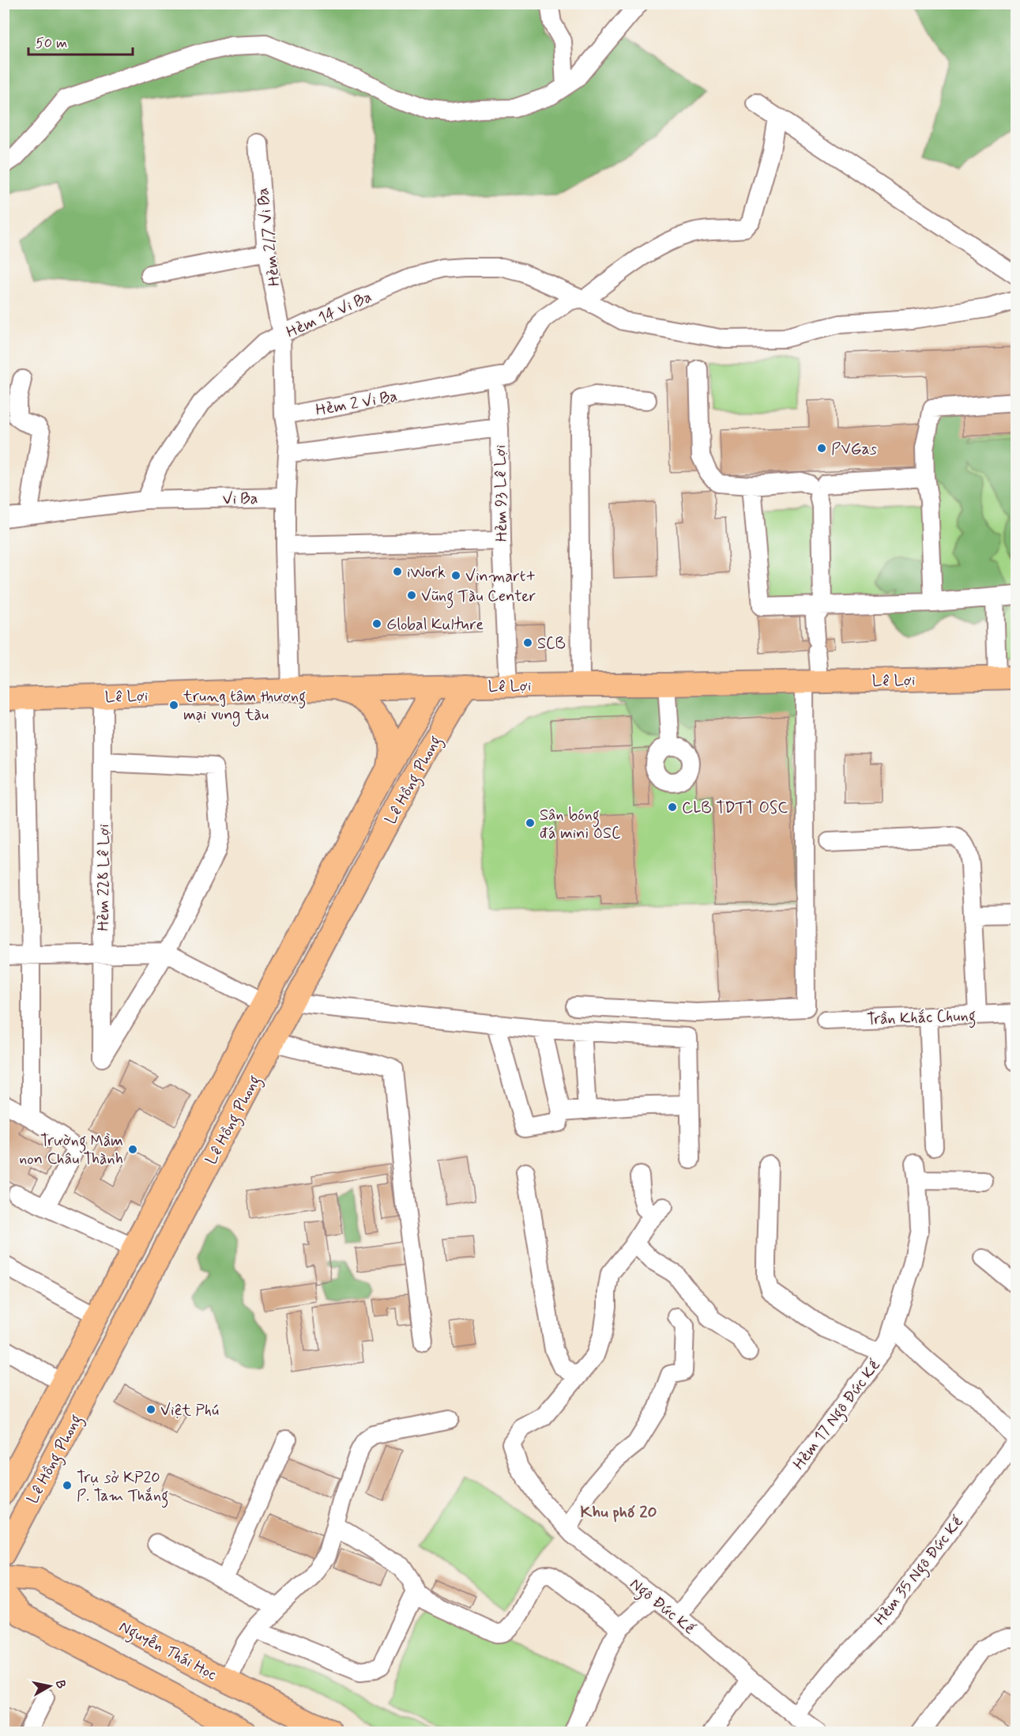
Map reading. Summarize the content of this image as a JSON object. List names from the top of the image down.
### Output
{
  "streets": {
    "main road": ["Lê Lợi", "Lê Hồng Phong", "Nguyễn Thái Học"],
    "street": [
      "Hẻm 2/7 Vi Ba",
      "Hẻm 14 Vi Ba",
      "Hẻm 2 Vi Ba",
      "Hẻm 93 Lê Lợi",
      "Vi Ba",
      "Hẻm 228 Lê Lợi",
      "Trần Khắc Chung",
      "Hẻm 17 Ngô Đức Kế",
      "Hẻm 35 Ngô Đức Kế",
      "Ngô Đức Kế"
    ]
  },
  "crossings": [
    ["Hẻm 2/7 Vi Ba", "Hẻm 14 Vi Ba"],
    ["Hẻm 2/7 Vi Ba", "Hẻm 2 Vi Ba"],
    ["Hẻm 14 Vi Ba", "Hẻm 2 Vi Ba"],
    ["Hẻm 14 Vi Ba", "Vi Ba"],
    ["Hẻm 93 Lê Lợi", "Lê Lợi"],
    ["Lê Lợi", "Lê Hồng Phong"],
    ["Lê Lợi", "Hẻm 228 Lê Lợi"],
    ["Hẻm 17 Ngô Đức Kế", "Ngô Đức Kế"],
    ["Hẻm 35 Ngô Đức Kế", "Ngô Đức Kế"]
  ],
  "districts": ["Khu phố 20"],
  "places": [
    "PVGas",
    "iWork",
    "Vinmart+",
    "Vũng Tàu Center",
    "Global Kulture",
    "SCB",
    "trung tâm thương mại vung tàu",
    "CLB TDTT OSC",
    "Sân bóng đá mini OSC",
    "Trường Mầm non Châu Thành",
    "Việt Phú",
    "Trụ sở KP20 P. Tam Thắng"
  ],
  "scale_bar": "50 m",
  "north": "right"
}
